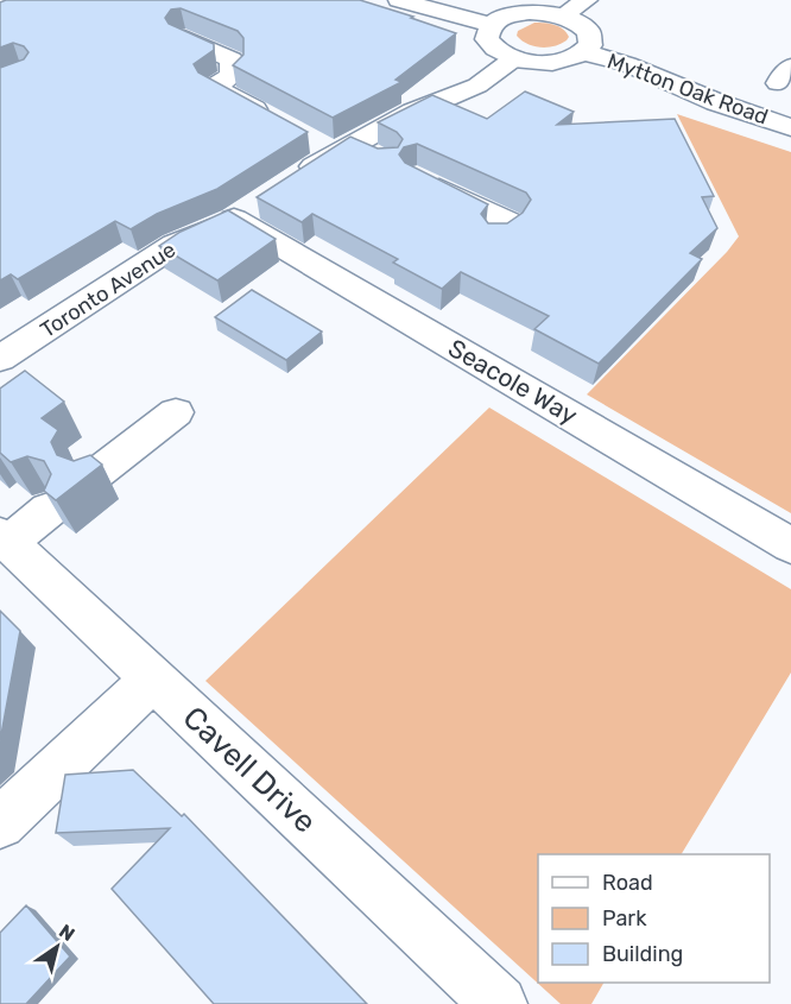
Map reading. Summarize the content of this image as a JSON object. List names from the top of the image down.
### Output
{
  "streets": {
    "street": [
      "Mytton Oak Road",
      "Toronto Avenue",
      "Seacole Way",
      "Cavell Drive"
    ]
  },
  "crossings": [
    ["Toronto Avenue", "Seacole Way"]
  ],
  "legend": ["Road", "Park", "Building"],
  "north": "top right"
}
